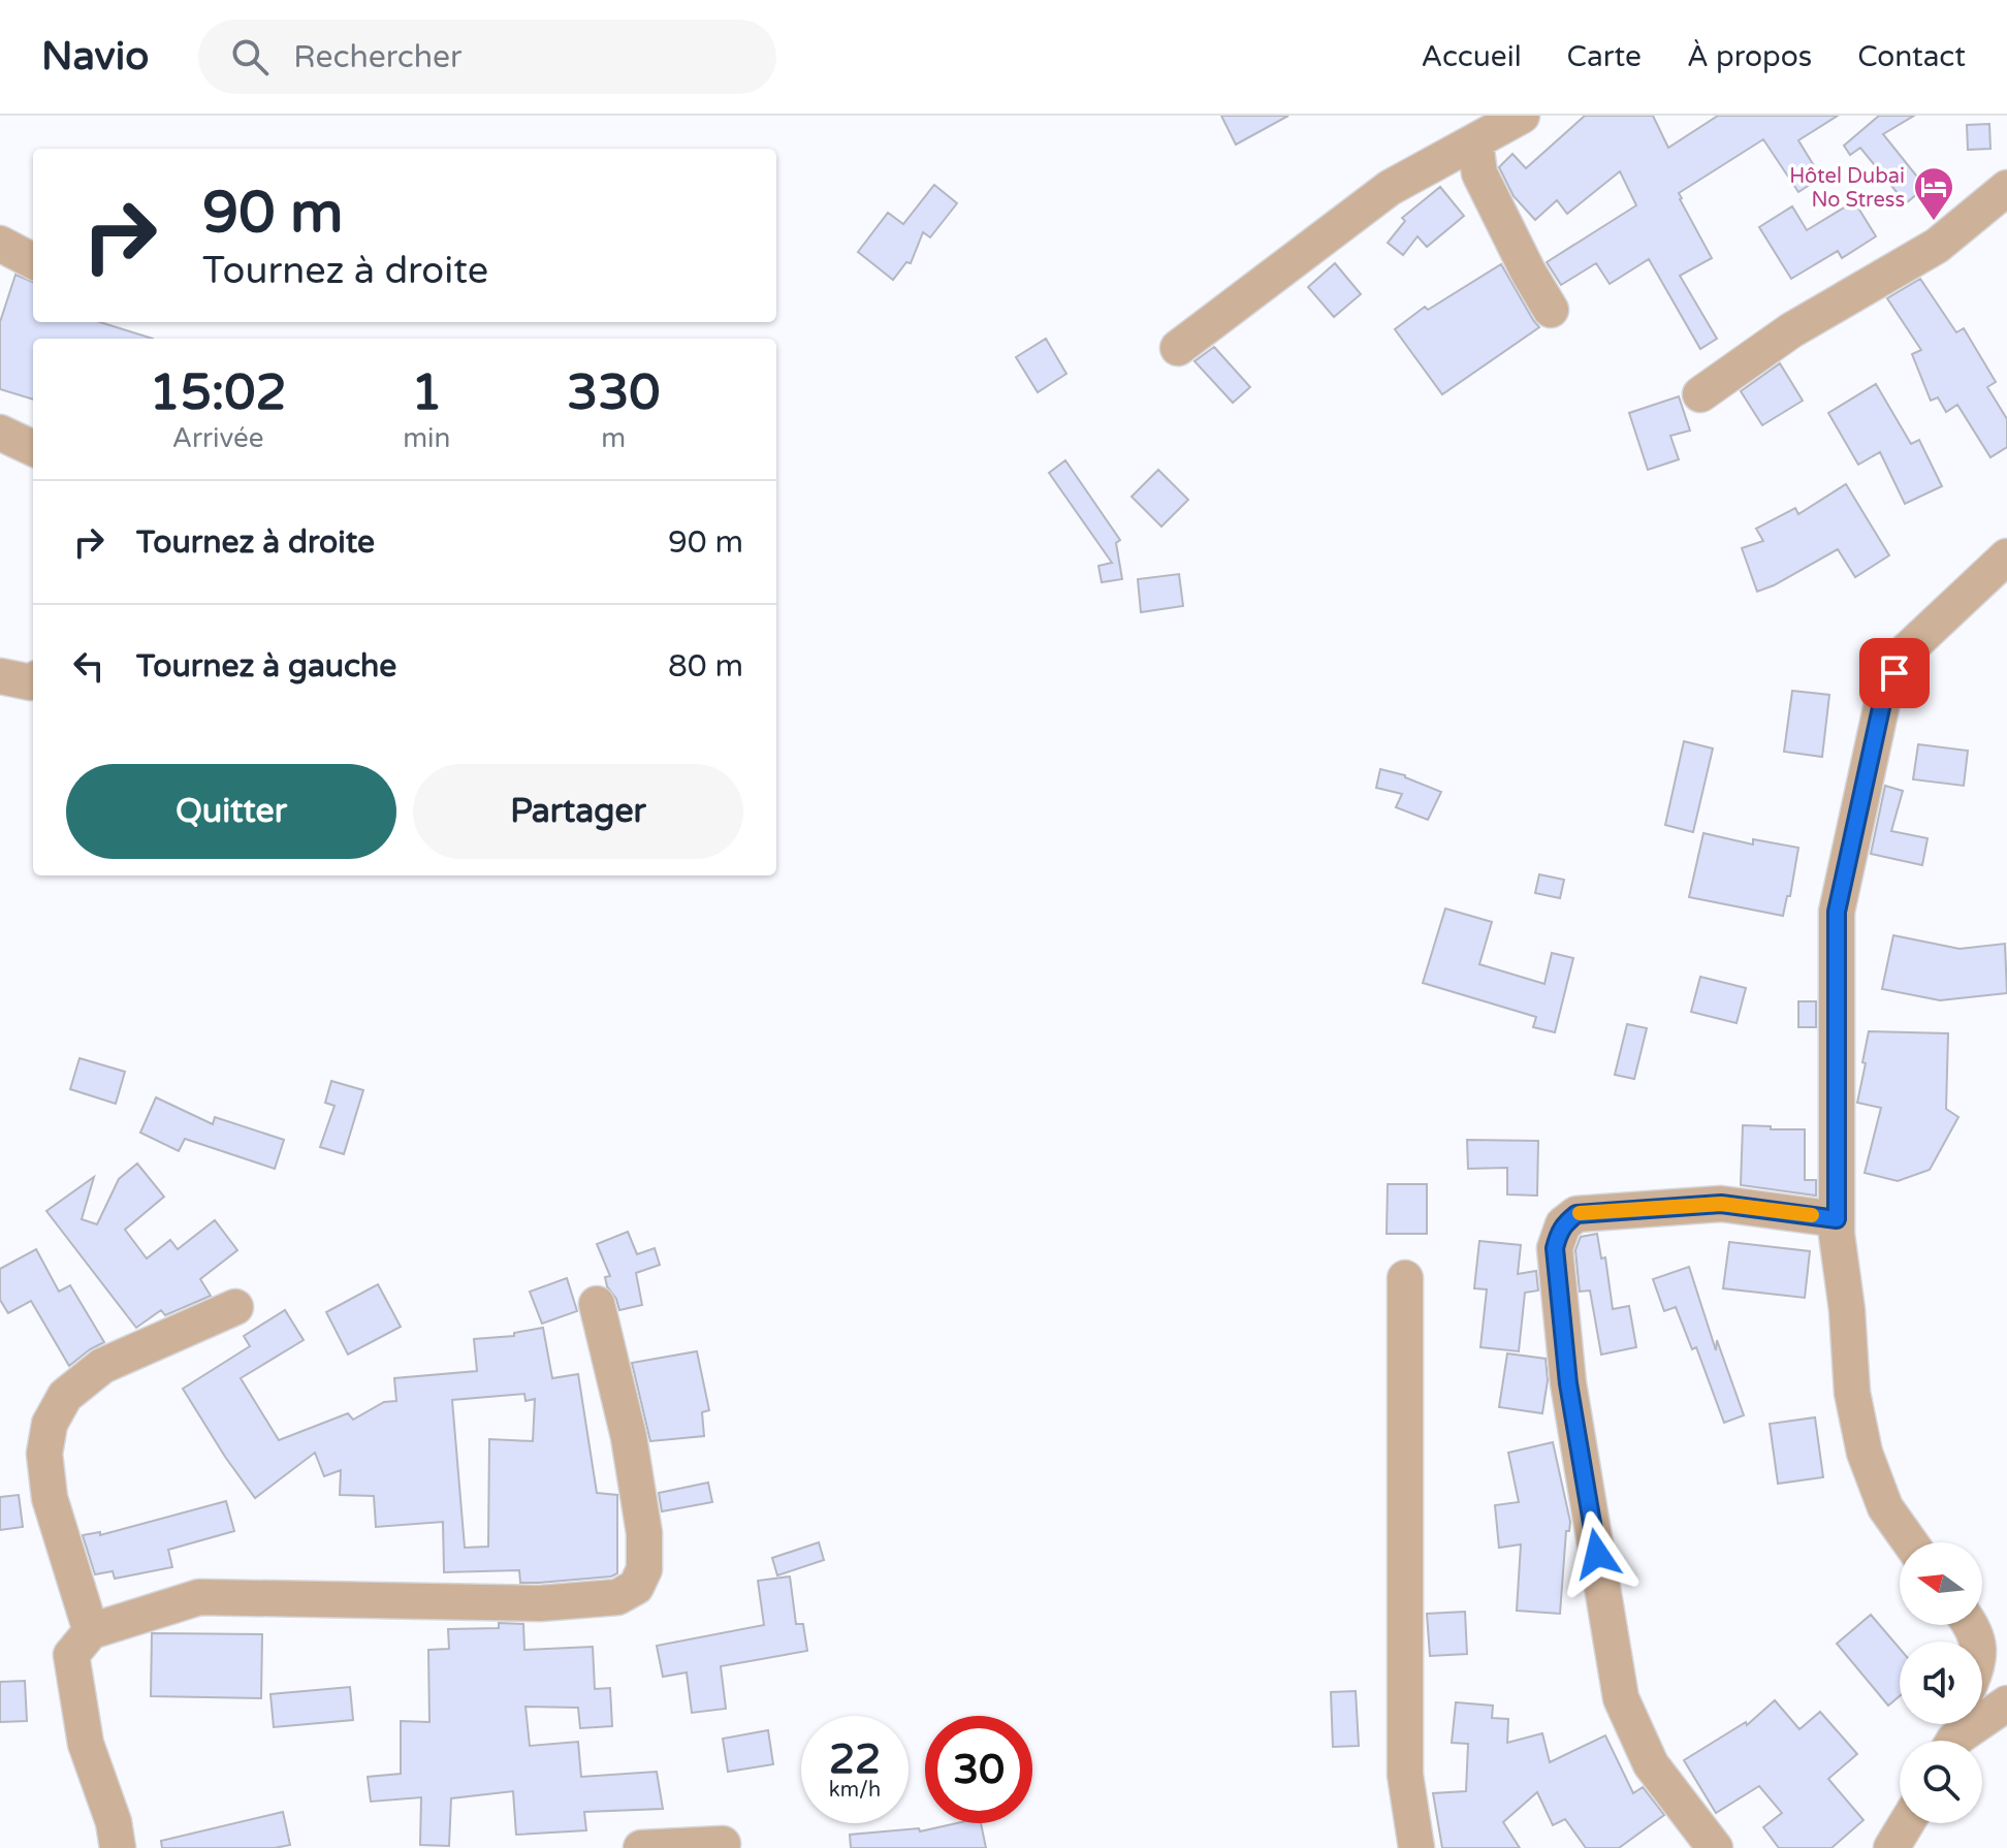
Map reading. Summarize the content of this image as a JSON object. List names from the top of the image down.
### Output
{
  "places": {
    "hotel": ["Hôtel Dubai No Stress"]
  },
  "north": "left",
  "page": {
    "header": "Navio",
    "search": "Rechercher",
    "nav": [
      "Accueil",
      "Carte",
      "À propos",
      "Contact"
    ],
    "turn": ["90 m", "Tournez à droite"],
    "eta": [
      "15:02",
      "Arrivée",
      "1",
      "min",
      "330",
      "m"
    ],
    "list": [
      {
        "name": "Tournez à droite",
        "value": "90 m"
      },
      {
        "name": "Tournez à gauche",
        "value": "80 m"
      }
    ],
    "buttons": ["Quitter", "Partager"],
    "speed": "22 km/h",
    "limit": "30"
  }
}
